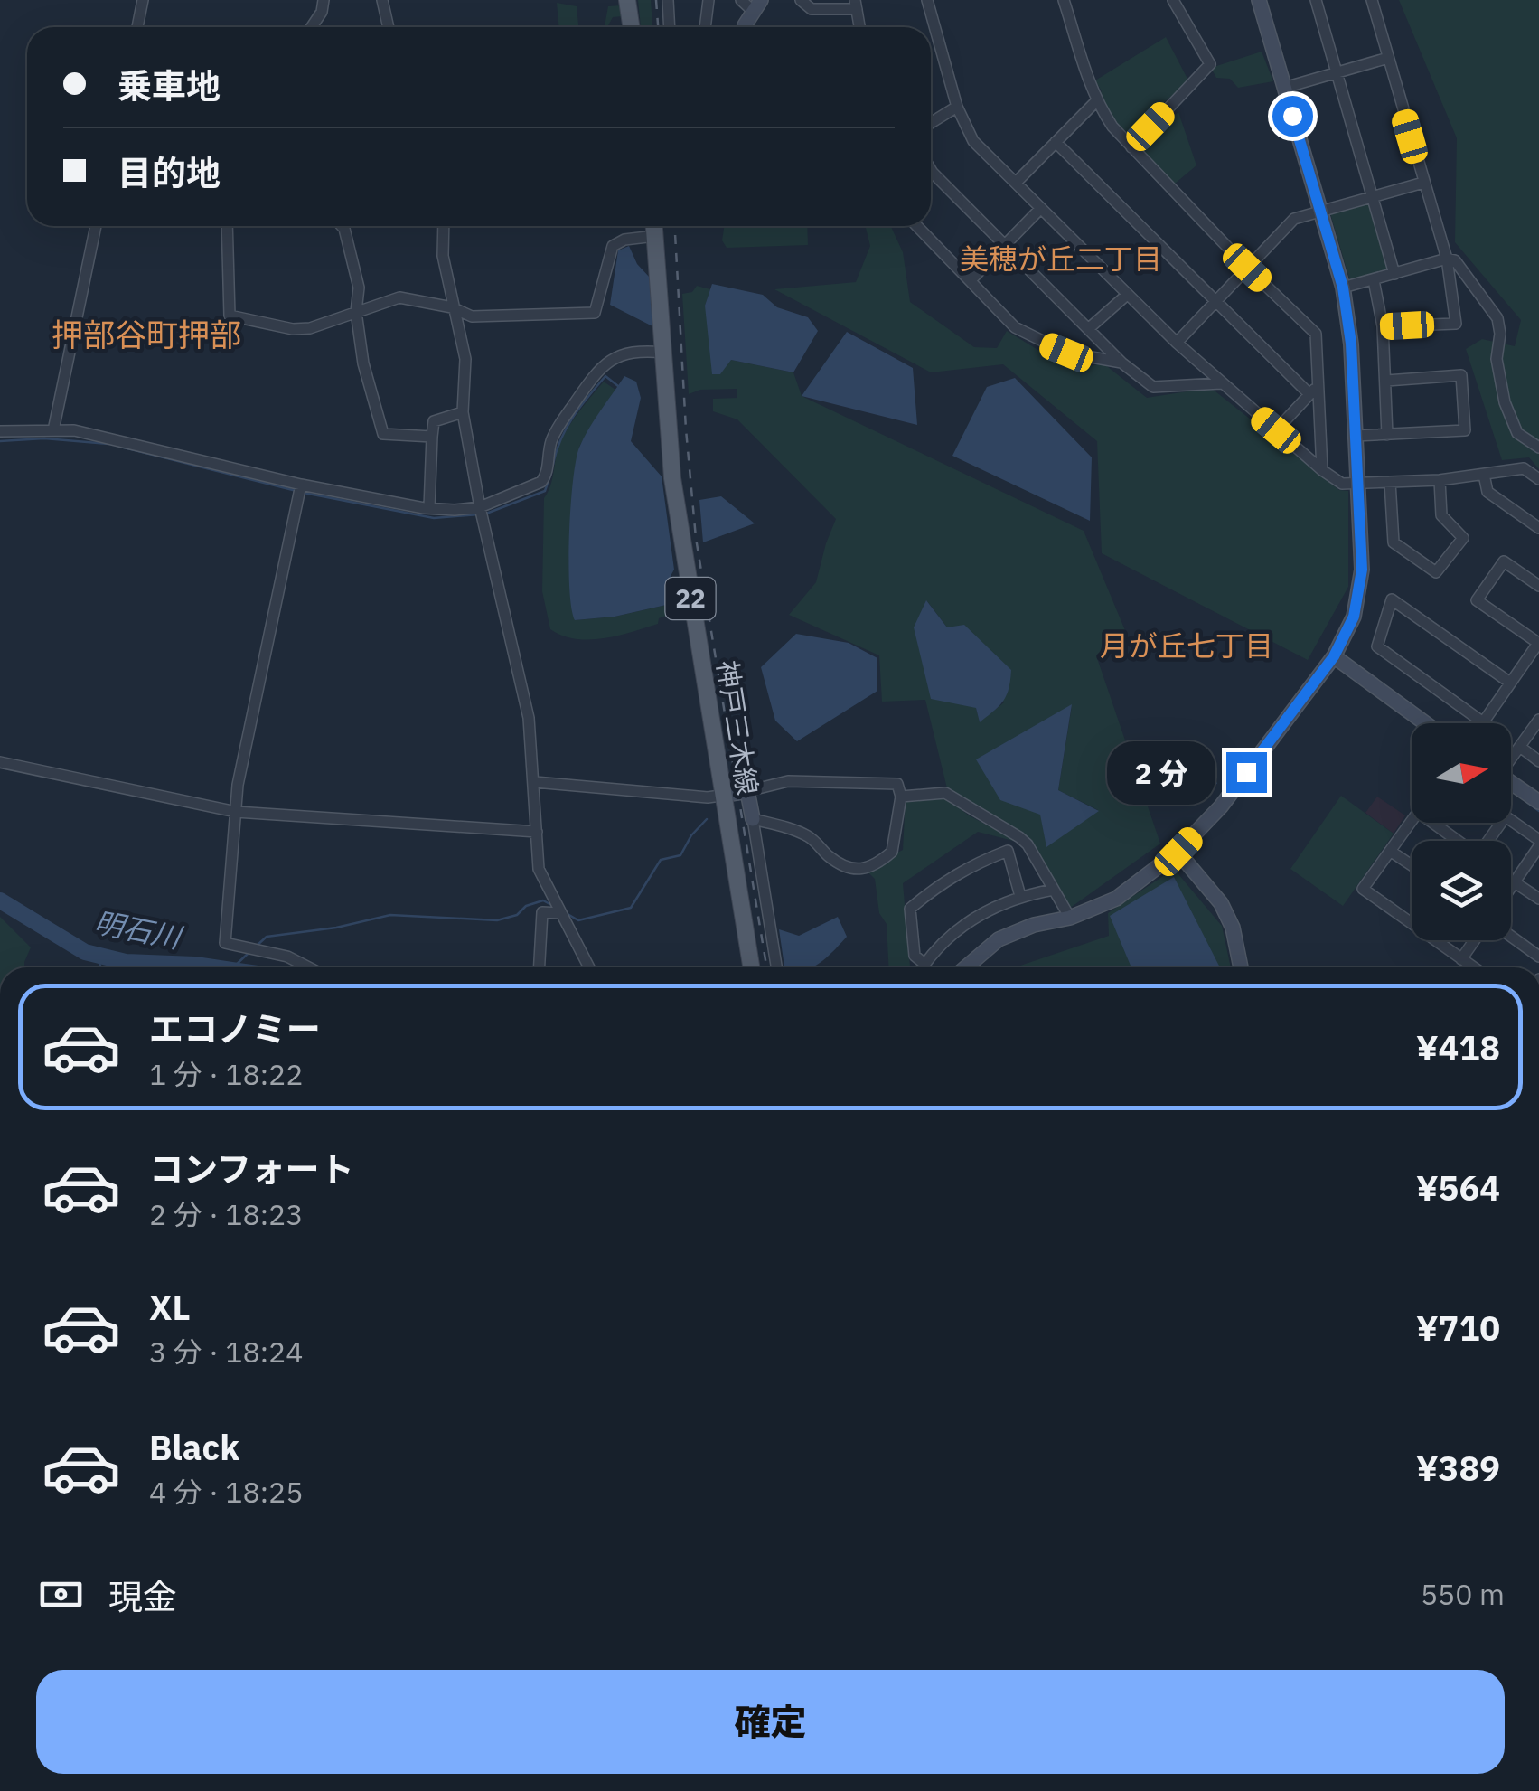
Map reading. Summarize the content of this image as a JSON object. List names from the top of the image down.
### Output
{
  "streets": {
    "main road": ["22", "神戸三木線"]
  },
  "districts": ["美穂が丘二丁目", "押部谷町押部", "月が丘七丁目"],
  "water": ["明石川"],
  "north": "right",
  "page": {
    "banner": ["乗車地", "目的地"],
    "bubble": "2 分",
    "list": [
      {
        "name": "エコノミー",
        "note": "1 分 · 18:22",
        "value": "¥418"
      },
      {
        "name": "コンフォート",
        "note": "2 分 · 18:23",
        "value": "¥564"
      },
      {
        "name": "XL",
        "note": "3 分 · 18:24",
        "value": "¥710"
      },
      {
        "name": "Black",
        "note": "4 分 · 18:25",
        "value": "¥389"
      }
    ],
    "pay": ["現金", "550 m"],
    "buttons": "確定"
  }
}
